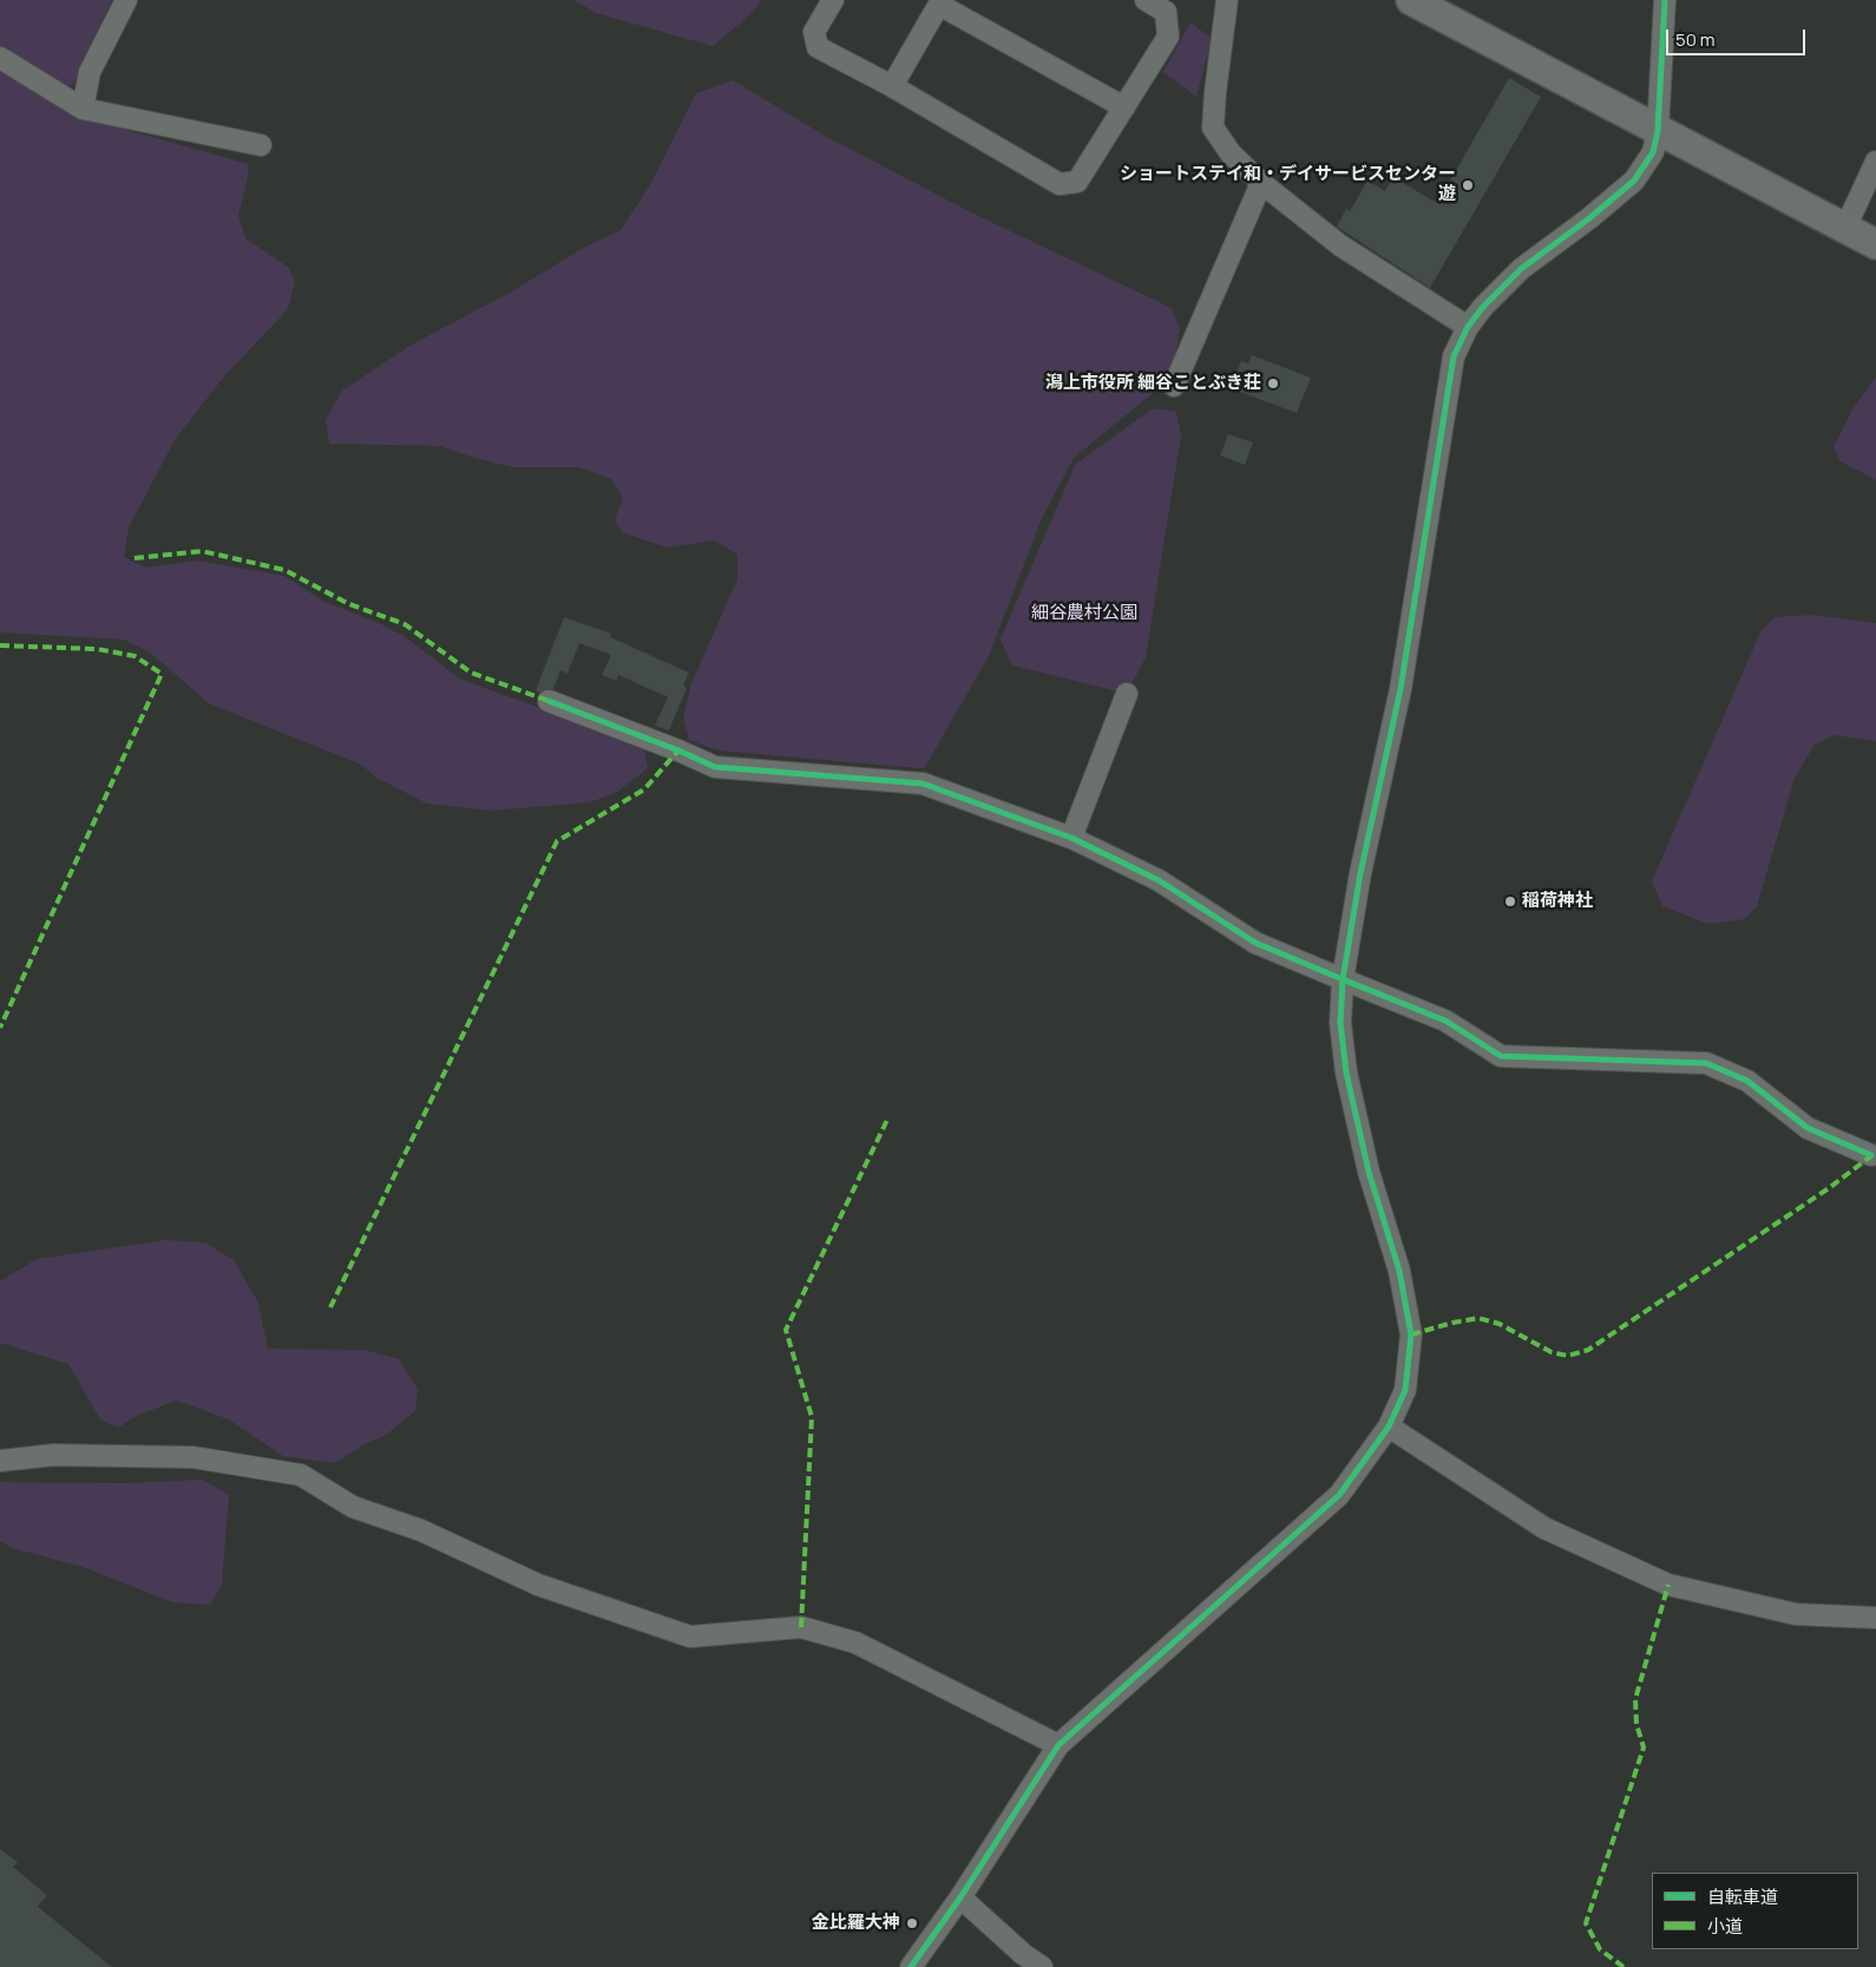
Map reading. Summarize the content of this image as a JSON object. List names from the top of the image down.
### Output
{
  "parks": ["細谷農村公園"],
  "places": [
    "ショートステイ和・デイサービスセンター 遊",
    "潟上市役所 細谷ことぶき荘",
    "稲荷神社",
    "金比羅大神"
  ],
  "legend": ["自転車道", "小道"],
  "scale_bar": "50 m"
}
